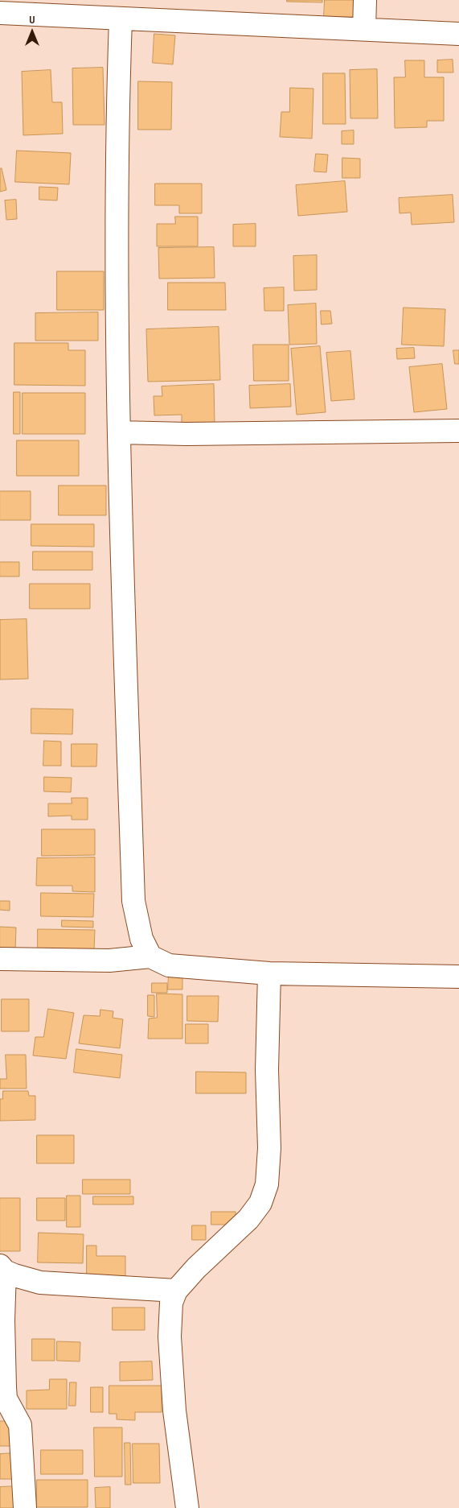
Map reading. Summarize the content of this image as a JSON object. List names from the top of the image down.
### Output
{
  "north": "top"
}
